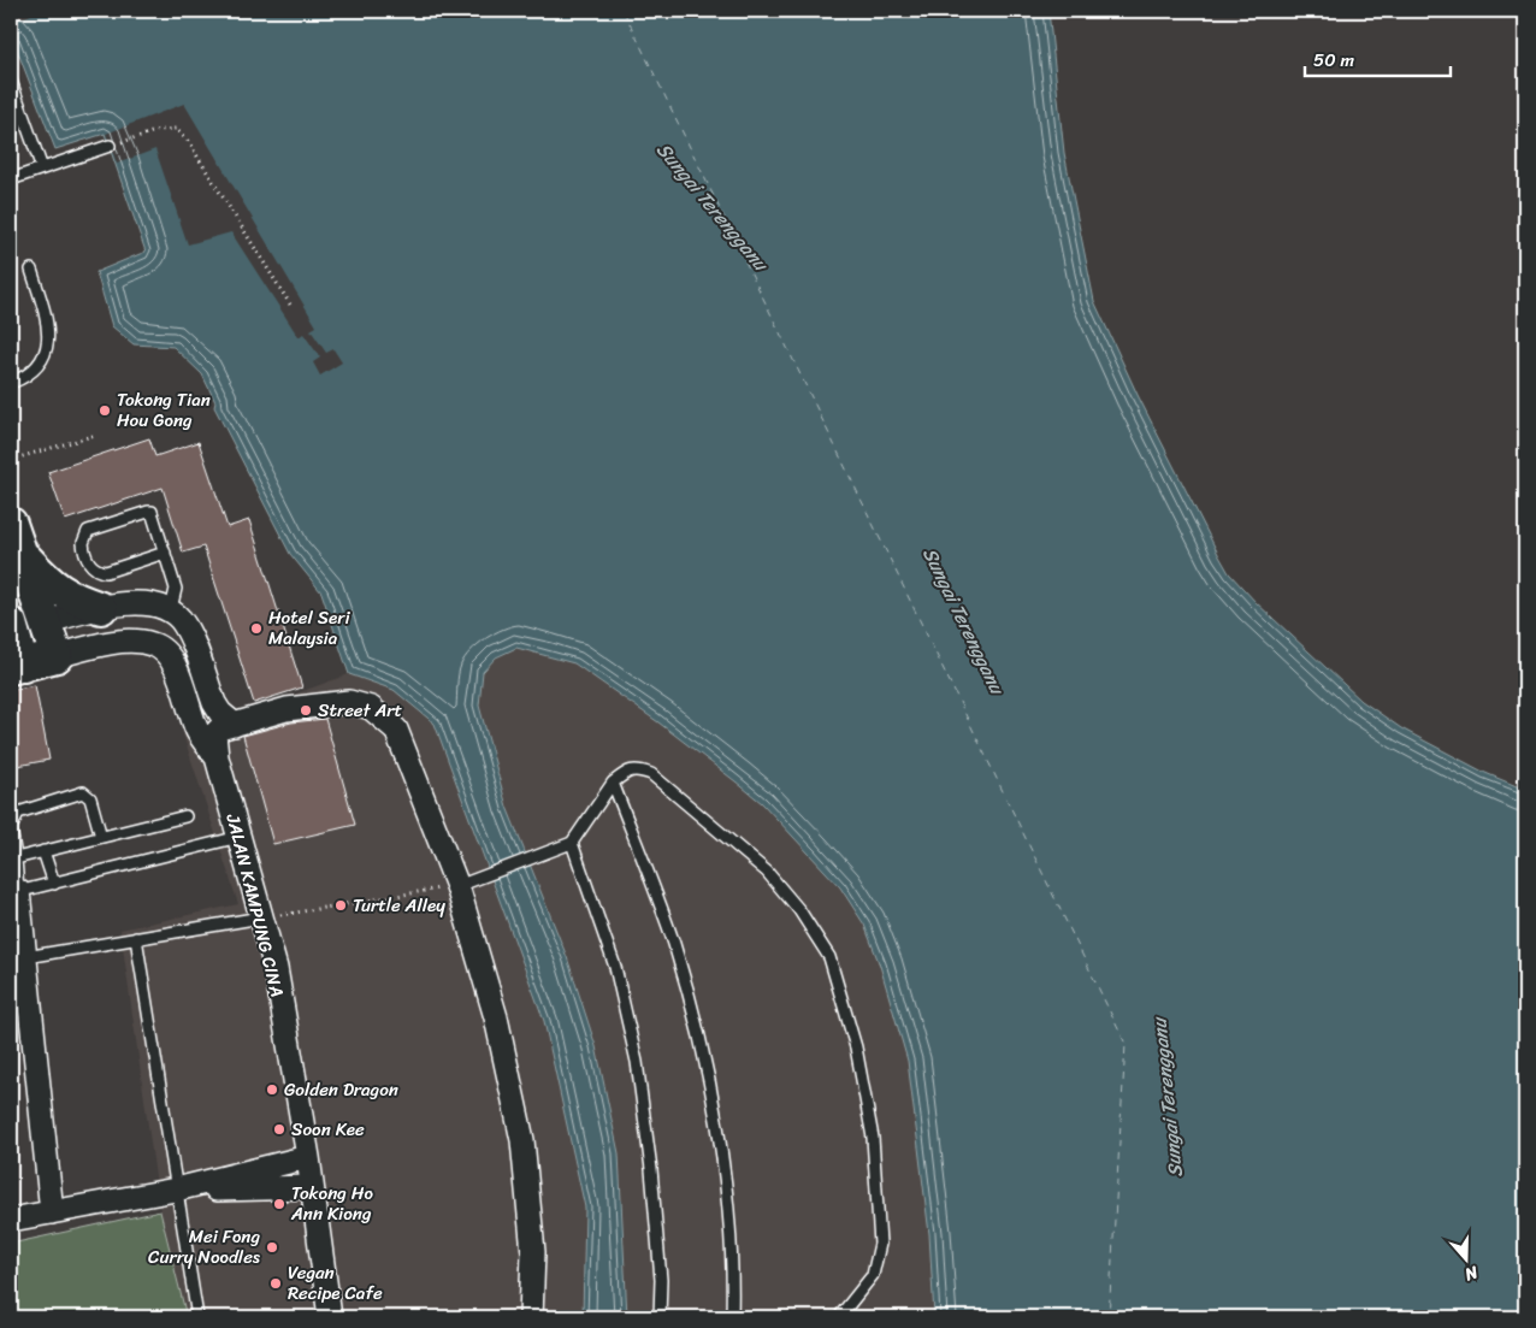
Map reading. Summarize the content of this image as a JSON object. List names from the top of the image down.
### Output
{
  "streets": {
    "street": ["JALAN KAMPUNG CINA"]
  },
  "water": ["Sungai Terengganu"],
  "places": [
    "Tokong Tian Hou Gong",
    "Hotel Seri Malaysia",
    "Street Art",
    "Turtle Alley",
    "Golden Dragon",
    "Soon Kee",
    "Tokong Ho Ann Kiong",
    "Mei Fong Curry Noodles",
    "Vegan Recipe Cafe"
  ],
  "scale_bar": "50 m",
  "north": "bottom"
}
